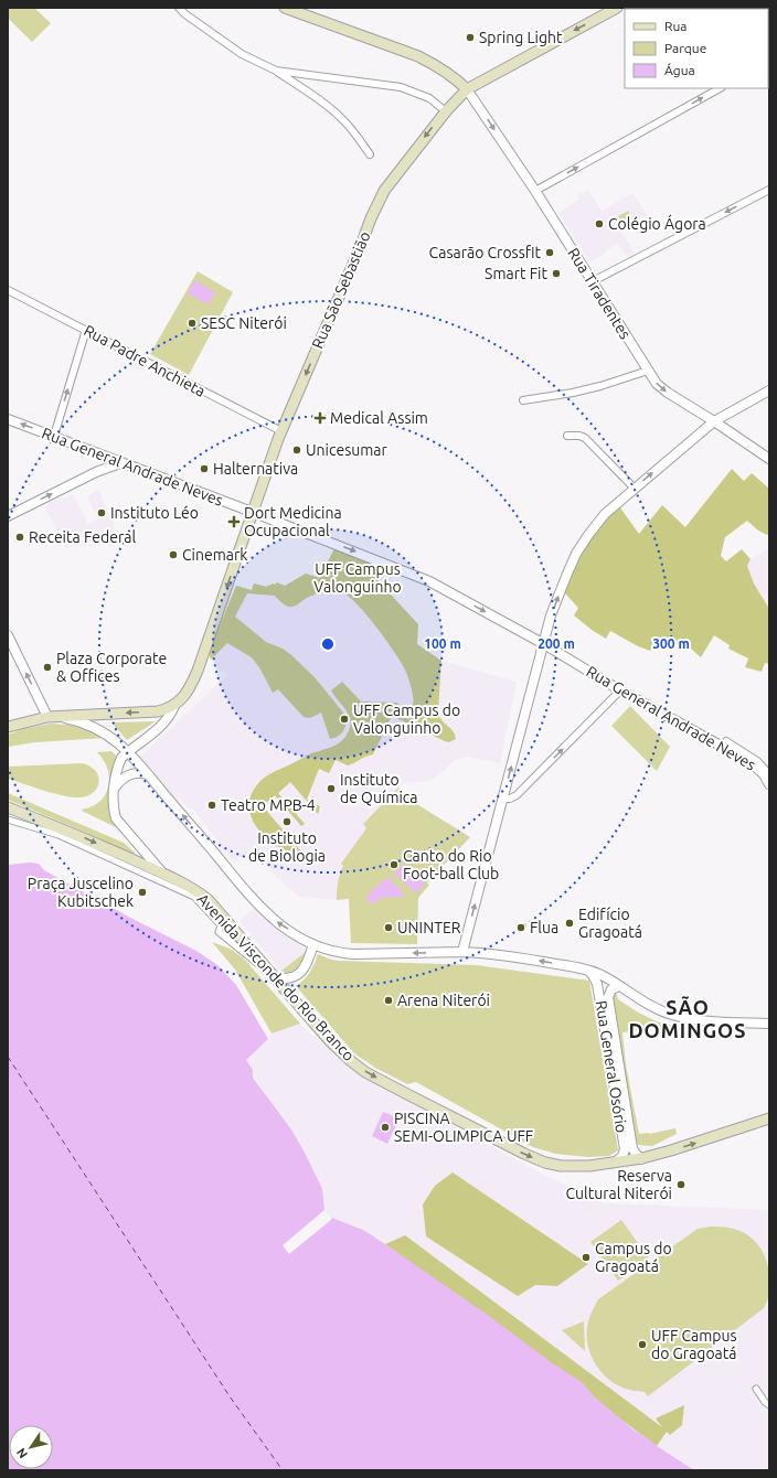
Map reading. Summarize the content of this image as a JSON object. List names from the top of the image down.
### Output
{
  "streets": {
    "main road": ["Rua São Sebastião", "Avenida Visconde do Rio Branco"],
    "street": [
      "Rua Tiradentes",
      "Rua Padre Anchieta",
      "Rua General Andrade Neves",
      "Rua General Osório"
    ]
  },
  "crossings": [
    ["Rua São Sebastião", "Rua Tiradentes"],
    ["Rua São Sebastião", "Rua Padre Anchieta"],
    ["Rua São Sebastião", "Rua General Andrade Neves"],
    ["Avenida Visconde do Rio Branco", "Rua General Osório"]
  ],
  "one_way": ["Rua São Sebastião", "Rua Tiradentes", "Avenida Visconde do Rio Branco"],
  "districts": ["SÃO DOMINGOS"],
  "parks": ["UFF Campus Valonguinho"],
  "places": {
    "other": [
      "Spring Light",
      "Colégio Ágora",
      "Casarão Crossfit",
      "Smart Fit",
      "SESC Niterói",
      "Unicesumar",
      "Halternativa",
      "Instituto Léo",
      "Receita Federal",
      "Cinemark",
      "Plaza Corporate & Offices",
      "UFF Campus do Valonguinho",
      "Instituto de Química",
      "Teatro MPB-4",
      "Instituto de Biologia",
      "Canto do Rio Foot-ball Club",
      "Praça Juscelino Kubitschek",
      "Edifício Gragoatá",
      "UNINTER",
      "Flua",
      "Arena Niterói",
      "PISCINA SEMI-OLIMPICA UFF",
      "Reserva Cultural Niterói",
      "Campus do Gragoatá",
      "UFF Campus do Gragoatá"
    ],
    "health": ["Medical Assim", "Dort Medicina Ocupacional"]
  },
  "legend": ["Rua", "Parque", "Água"],
  "north": "bottom left",
  "rings": ["100 m", "200 m", "300 m"]
}
